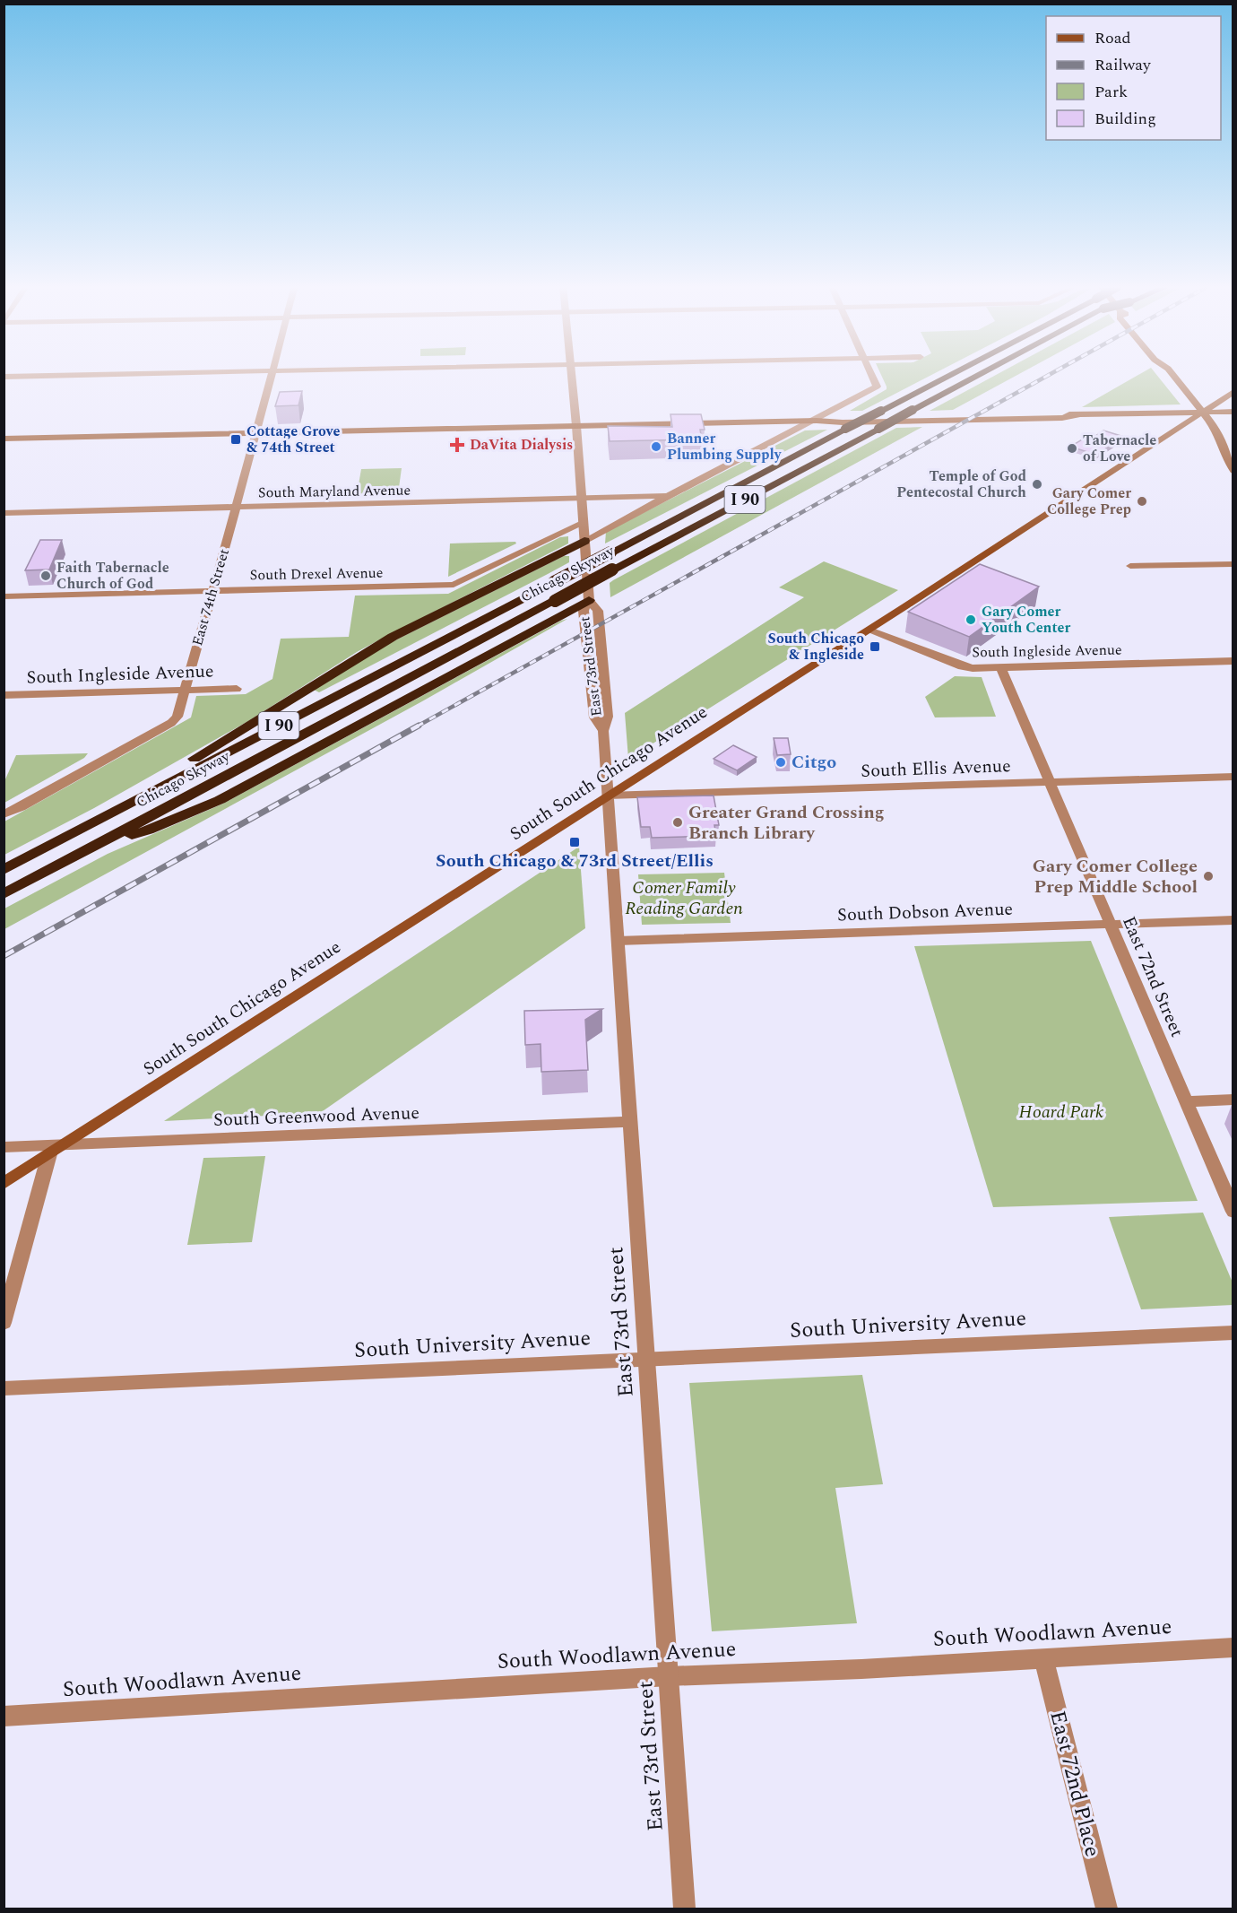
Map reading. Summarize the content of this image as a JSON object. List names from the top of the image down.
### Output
{
  "streets": {
    "highway": ["I 90", "Chicago Skyway"],
    "main road": ["South South Chicago Avenue"],
    "street": [
      "South Maryland Avenue",
      "South Drexel Avenue",
      "East 74th Street",
      "South Ingleside Avenue",
      "East 73rd Street",
      "South Ellis Avenue",
      "South Dobson Avenue",
      "East 72nd Street",
      "South Greenwood Avenue",
      "South University Avenue",
      "South Woodlawn Avenue",
      "East 72nd Place"
    ]
  },
  "crossings": [
    ["South Maryland Avenue", "East 74th Street"],
    ["South Maryland Avenue", "East 73rd Street"],
    ["South Drexel Avenue", "East 74th Street"],
    ["South Drexel Avenue", "East 73rd Street"],
    ["East 74th Street", "South Ingleside Avenue"],
    ["South Ingleside Avenue", "South South Chicago Avenue"],
    ["South Ingleside Avenue", "East 72nd Street"],
    ["East 73rd Street", "South Ellis Avenue"],
    ["East 73rd Street", "South South Chicago Avenue"],
    ["East 73rd Street", "South Dobson Avenue"],
    ["East 73rd Street", "South Greenwood Avenue"],
    ["East 73rd Street", "South University Avenue"],
    ["East 73rd Street", "South Woodlawn Avenue"],
    ["South Ellis Avenue", "South South Chicago Avenue"],
    ["South Ellis Avenue", "East 72nd Street"],
    ["South South Chicago Avenue", "South Greenwood Avenue"],
    ["South Dobson Avenue", "East 72nd Street"],
    ["South Woodlawn Avenue", "East 72nd Place"]
  ],
  "parks": ["Comer Family Reading Garden", "Hoard Park"],
  "places": {
    "transit": ["Cottage Grove & 74th Street", "South Chicago & Ingleside", "South Chicago & 73rd Street/Ellis"],
    "health": ["DaVita Dialysis"],
    "other": [
      "Banner Plumbing Supply",
      "Tabernacle of Love",
      "Temple of God Pentecostal Church",
      "Gary Comer College Prep",
      "Faith Tabernacle Church of God",
      "Gary Comer Youth Center",
      "Citgo",
      "Greater Grand Crossing Branch Library",
      "Gary Comer College Prep Middle School"
    ]
  },
  "legend": [
    "Road",
    "Railway",
    "Park",
    "Building"
  ]
}
